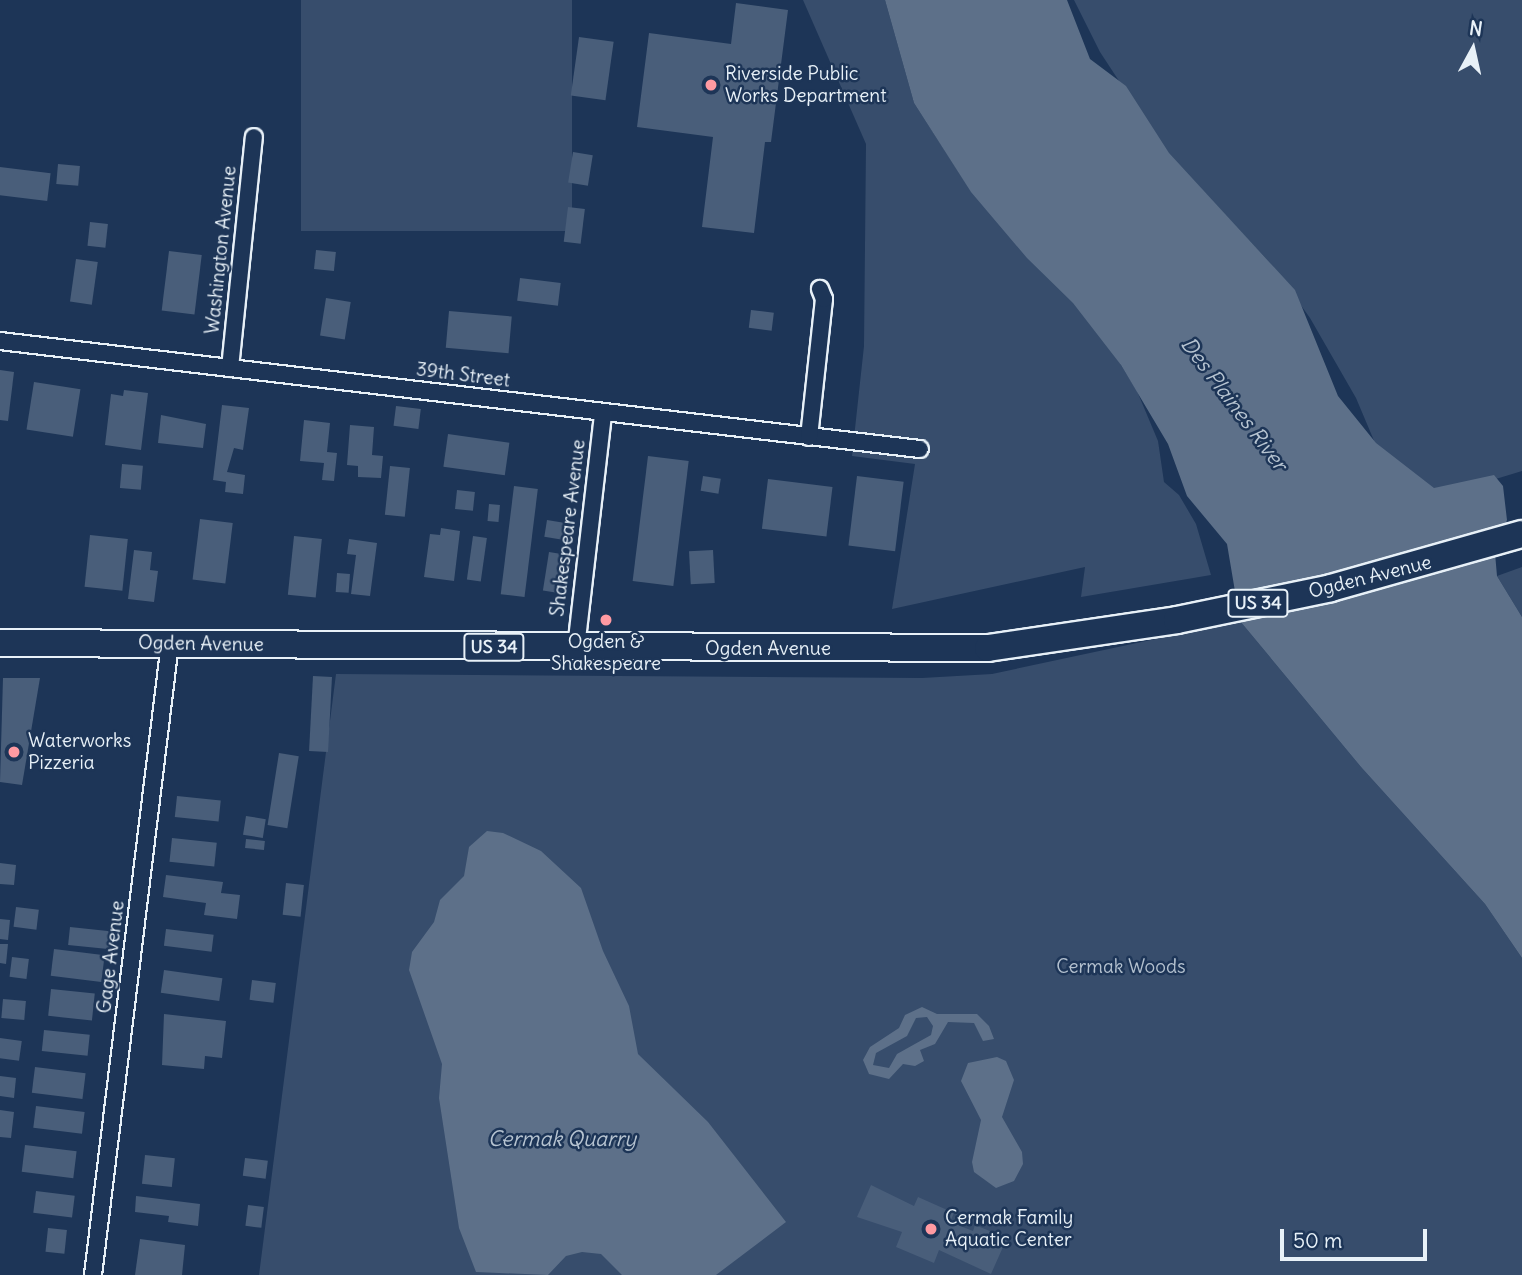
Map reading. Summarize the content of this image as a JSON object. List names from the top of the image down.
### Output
{
  "streets": {
    "main road": ["Ogden Avenue", "US 34"],
    "street": [
      "Washington Avenue",
      "39th Street",
      "Shakespeare Avenue",
      "Gage Avenue"
    ]
  },
  "crossings": [
    ["Washington Avenue", "39th Street"],
    ["39th Street", "Shakespeare Avenue"],
    ["Shakespeare Avenue", "Ogden Avenue"],
    ["Ogden Avenue", "Gage Avenue"]
  ],
  "water": ["Des Plaines River", "Cermak Quarry"],
  "parks": ["Cermak Woods"],
  "places": [
    "Riverside Public Works Department",
    "Ogden & Shakespeare",
    "Waterworks Pizzeria",
    "Cermak Family Aquatic Center"
  ],
  "scale_bar": "50 m",
  "north": "top"
}
